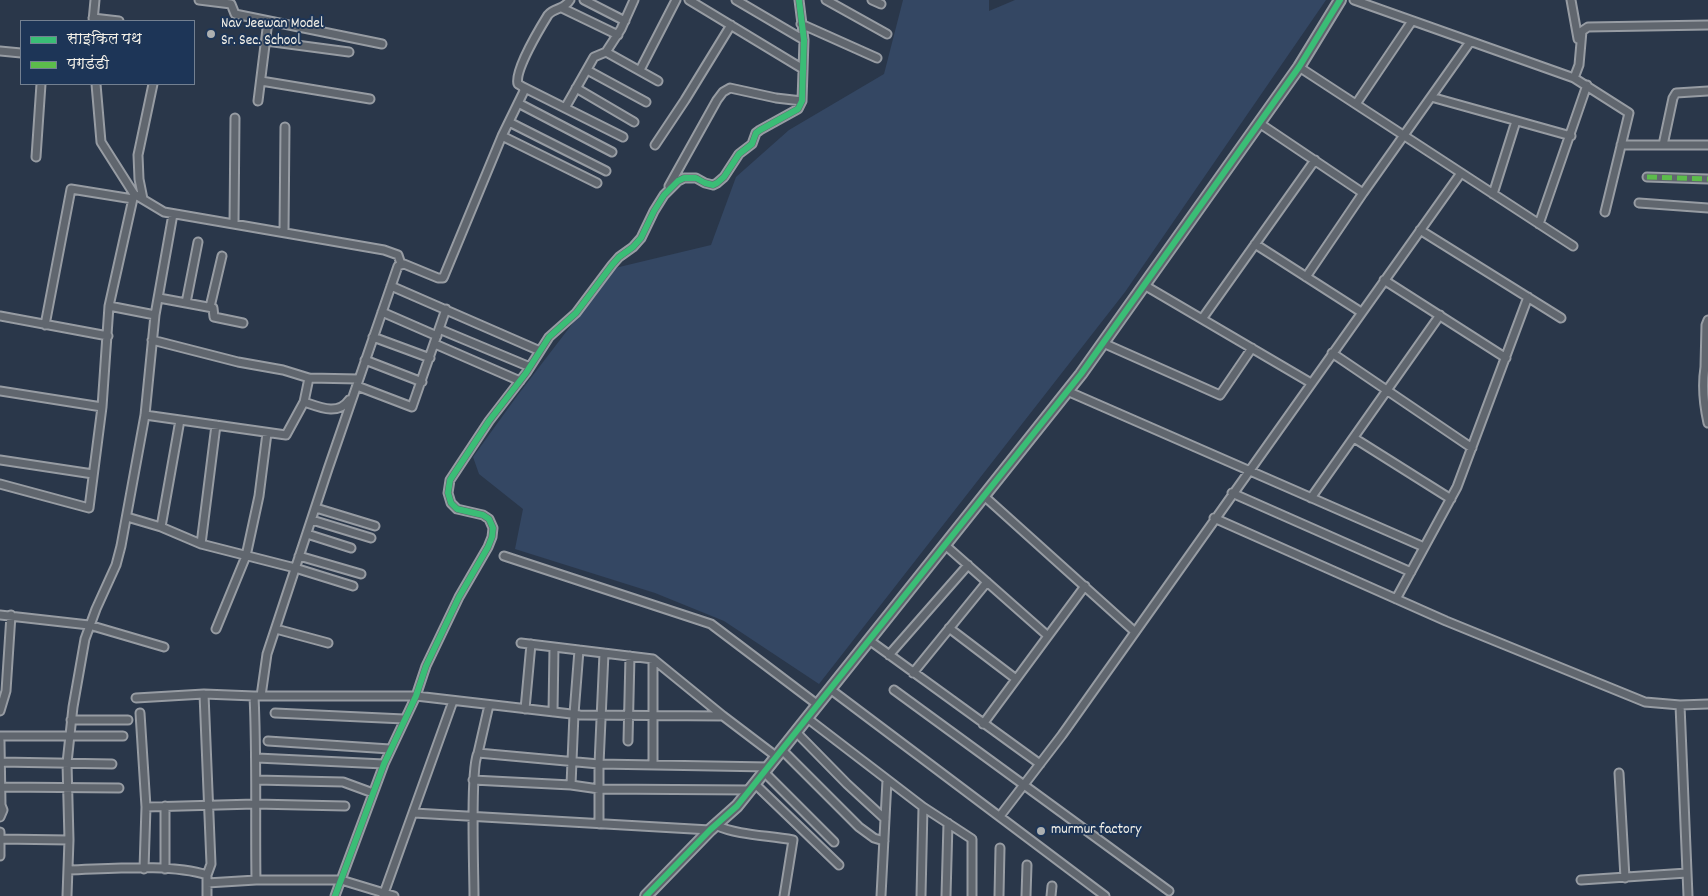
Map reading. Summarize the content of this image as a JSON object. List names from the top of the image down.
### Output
{
  "places": ["Nav Jeewan Model Sr. Sec. School", "murmur factory"],
  "legend": ["साइकिल पथ", "पगडंडी"]
}
